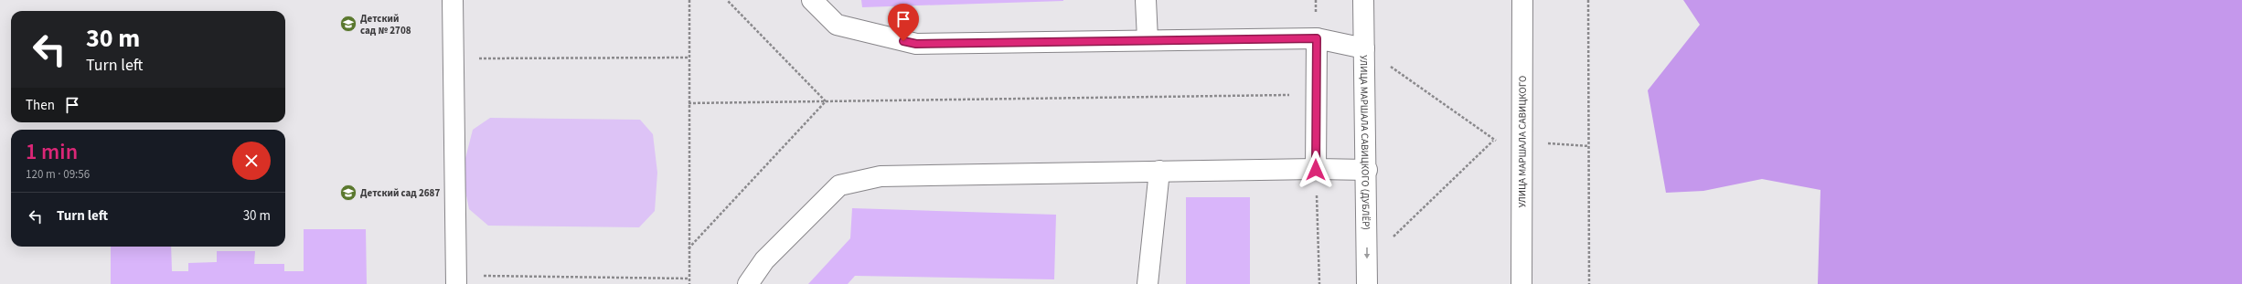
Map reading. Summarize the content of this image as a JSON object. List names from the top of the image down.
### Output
{
  "streets": {
    "street": ["УЛИЦА МАРШАЛА САВИЦКОГО (ДУБЛЁР)", "УЛИЦА МАРШАЛА САВИЦКОГО"]
  },
  "places": {
    "school or university": ["Детский сад № 2708", "Детский сад 2687"]
  },
  "page": {
    "turn": ["30 m", "Turn left"],
    "then": "Then",
    "heading": ["1 min", "120 m · 09:56"],
    "list": [
      {
        "name": "Turn left",
        "value": "30 m"
      }
    ]
  }
}
